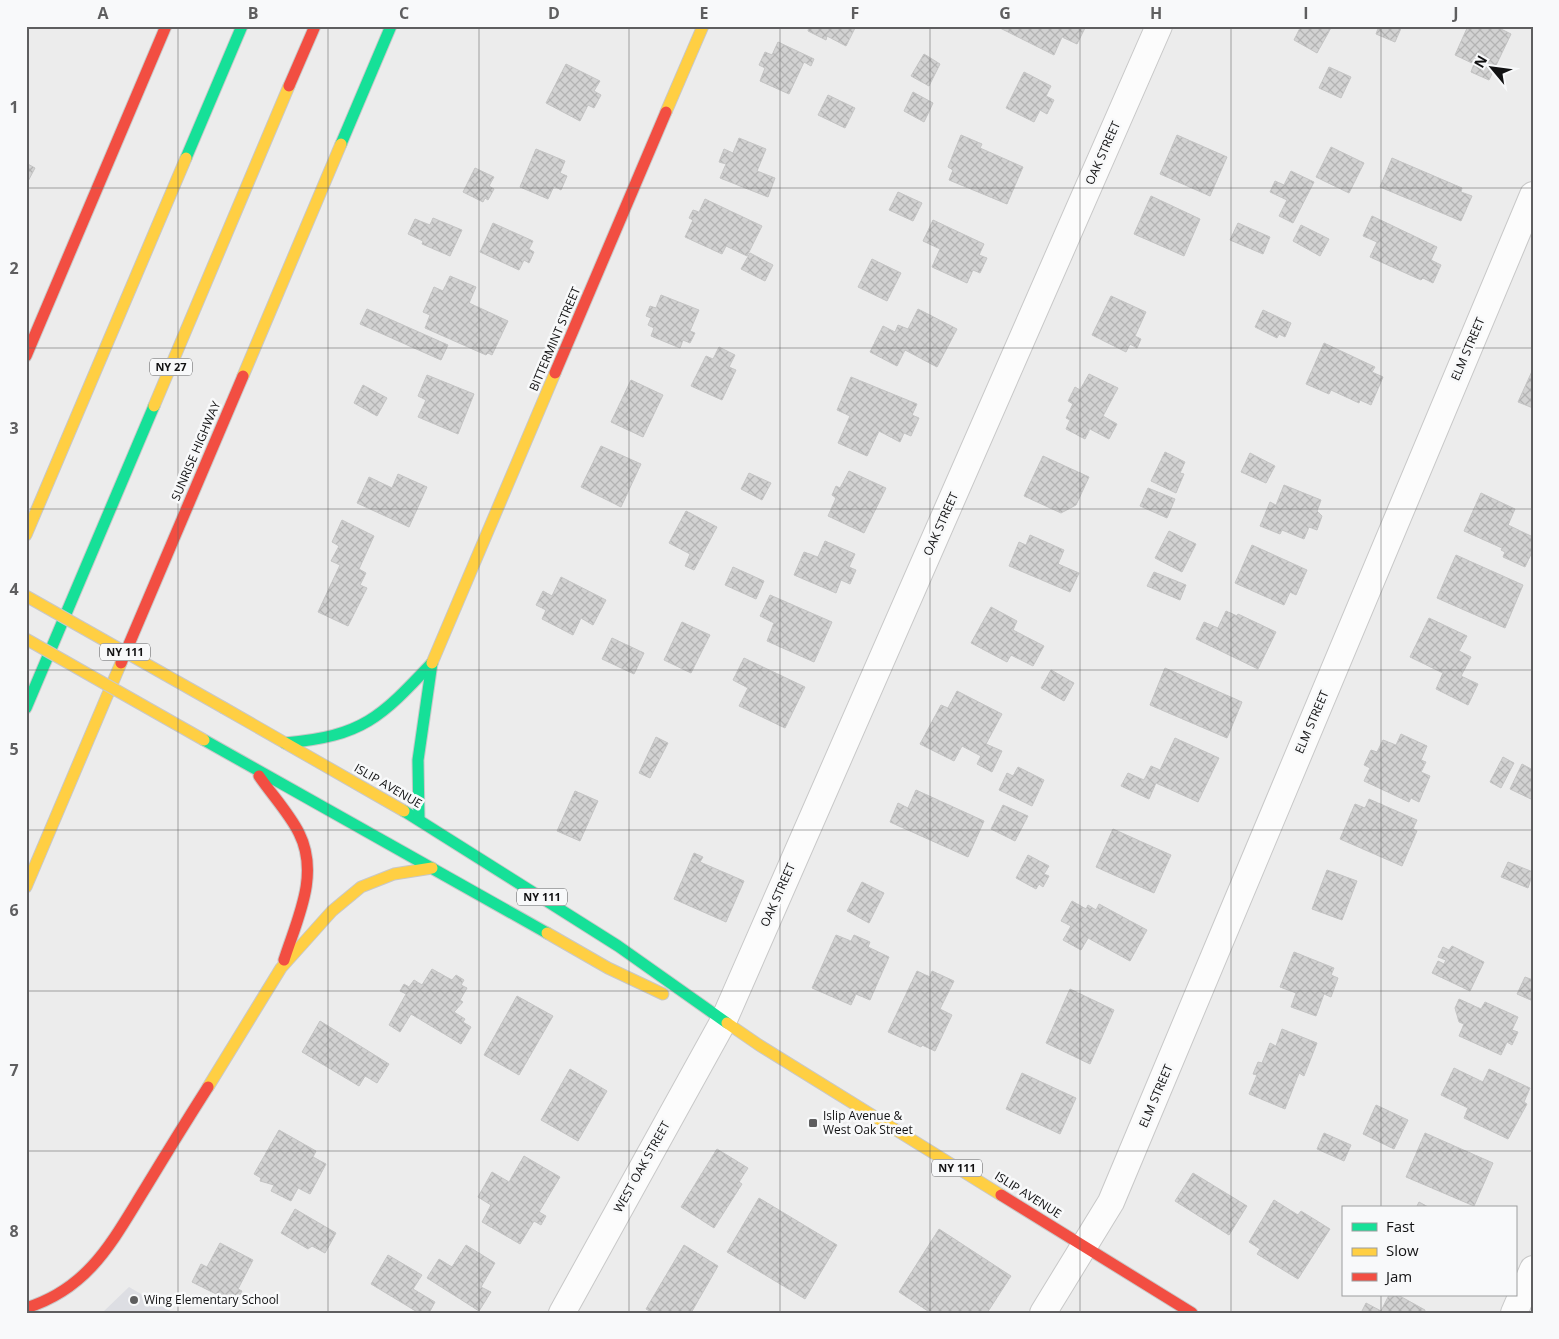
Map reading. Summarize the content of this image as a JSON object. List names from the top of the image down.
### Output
{
  "streets": {
    "main road": [
      "BITTERMINT STREET",
      "NY 27",
      "SUNRISE HIGHWAY",
      "NY 111",
      "ISLIP AVENUE"
    ],
    "street": ["OAK STREET", "ELM STREET", "WEST OAK STREET"]
  },
  "crossings": [
    ["OAK STREET", "ISLIP AVENUE"],
    ["OAK STREET", "WEST OAK STREET"],
    ["ELM STREET", "ISLIP AVENUE"],
    ["ISLIP AVENUE", "WEST OAK STREET"]
  ],
  "places": {
    "transit": ["Islip Avenue & West Oak Street"],
    "other": ["Wing Elementary School"]
  },
  "legend": ["Fast", "Slow", "Jam"],
  "north": "top left",
  "grid": {
    "columns": [
      "A",
      "B",
      "C",
      "D",
      "E",
      "F",
      "G",
      "H",
      "I",
      "J"
    ],
    "rows": [
      "1",
      "2",
      "3",
      "4",
      "5",
      "6",
      "7",
      "8"
    ]
  }
}
